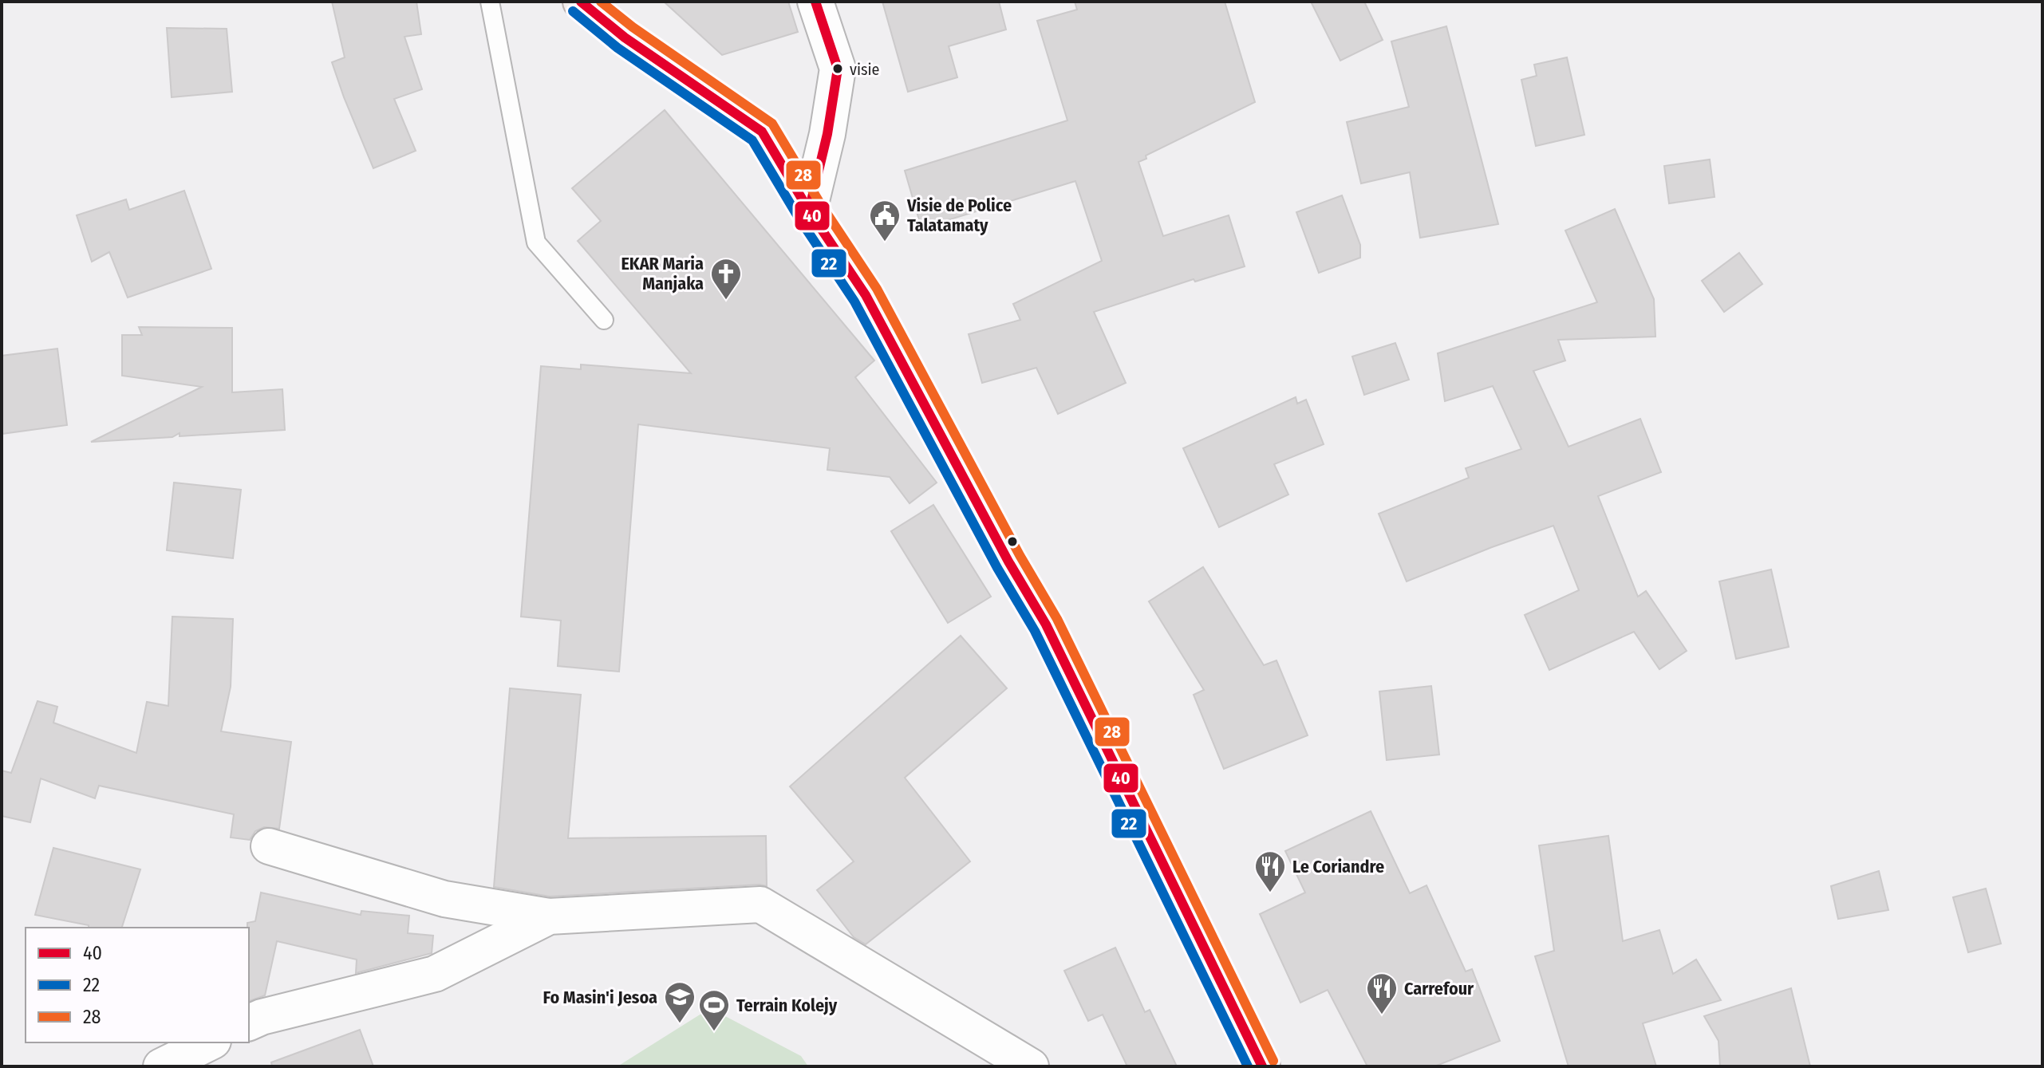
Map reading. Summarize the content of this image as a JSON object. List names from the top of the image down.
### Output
{
  "places": {
    "other": ["visie"],
    "public building": ["Visie de Police Talatamaty"],
    "church": ["EKAR Maria Manjaka"],
    "restaurant": ["Le Coriandre", "Carrefour"],
    "school or university": ["Fo Masin'i Jesoa"],
    "sports": ["Terrain Kolejy"]
  },
  "lines": ["transit line 40", "transit line 28", "transit line 22"],
  "legend": ["40", "22", "28"]
}
